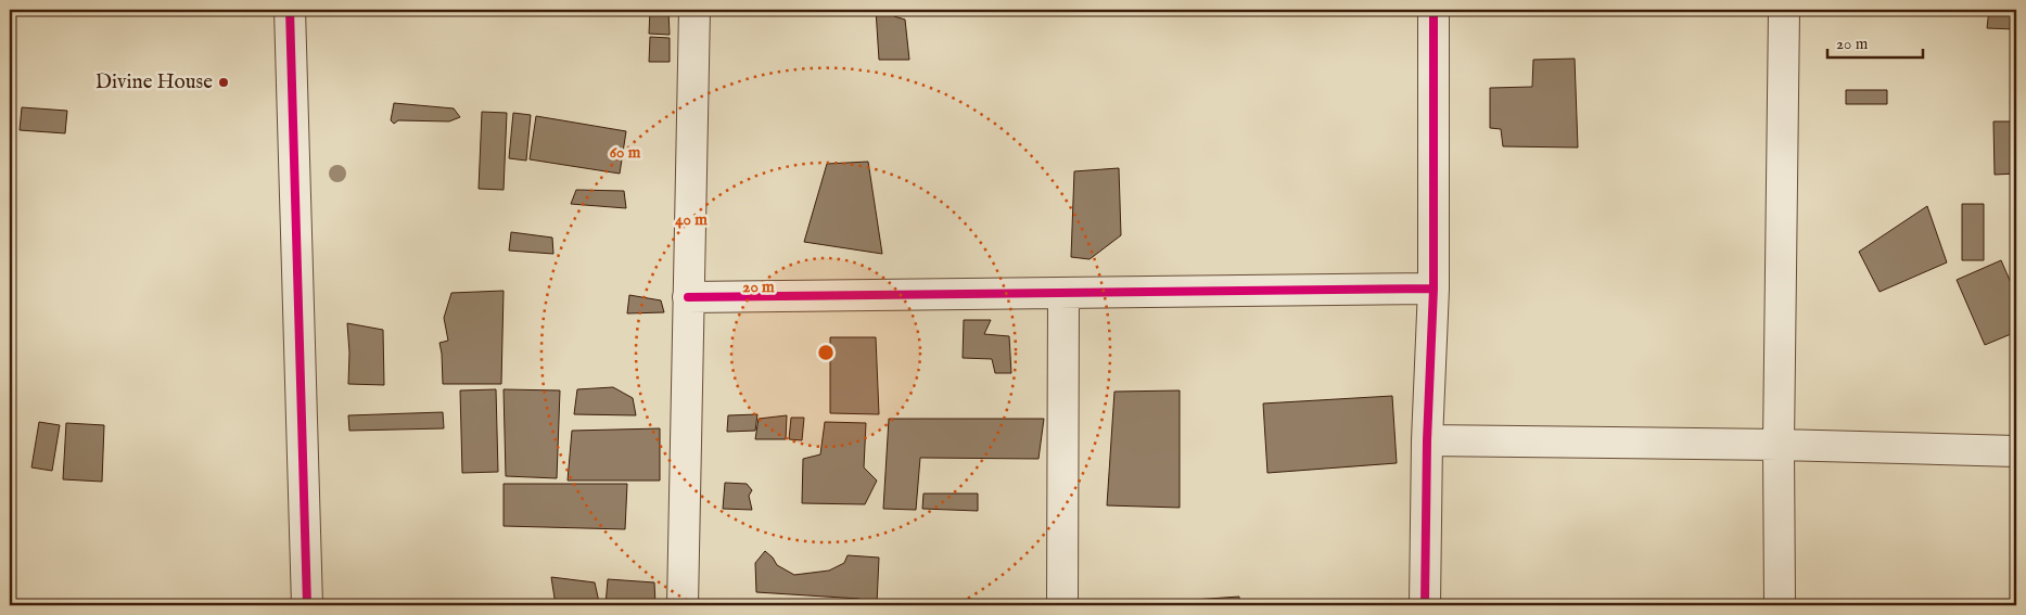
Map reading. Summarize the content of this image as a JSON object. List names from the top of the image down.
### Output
{
  "places": ["Divine House"],
  "scale_bar": "20 m",
  "rings": ["60 m", "40 m", "20 m"]
}
